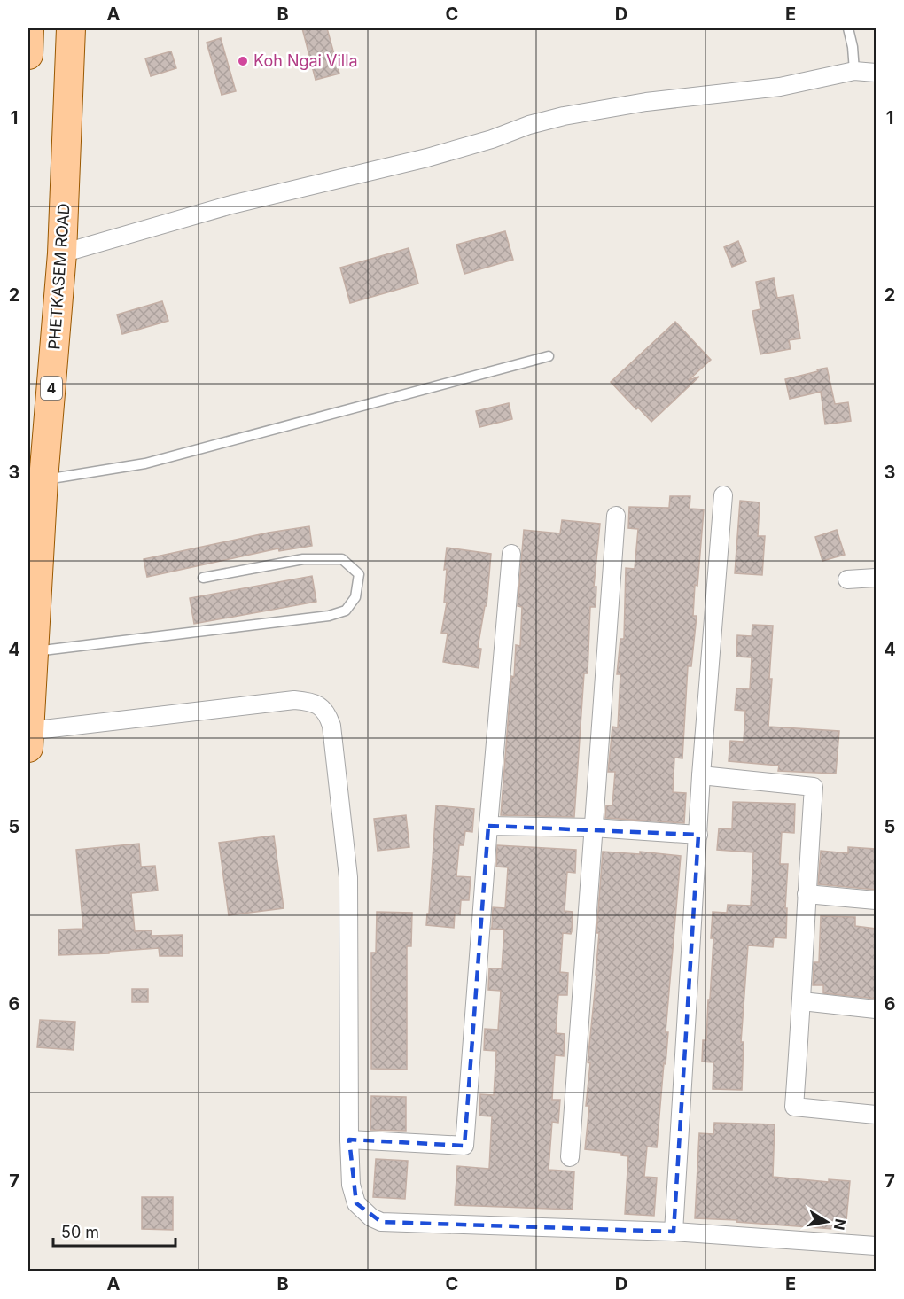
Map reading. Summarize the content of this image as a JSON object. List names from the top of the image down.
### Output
{
  "streets": {
    "main road": ["PHETKASEM ROAD", "4"]
  },
  "places": ["Koh Ngai Villa"],
  "scale_bar": "50 m",
  "north": "right",
  "grid": {
    "columns": [
      "A",
      "B",
      "C",
      "D",
      "E"
    ],
    "rows": [
      "1",
      "2",
      "3",
      "4",
      "5",
      "6",
      "7"
    ]
  }
}
